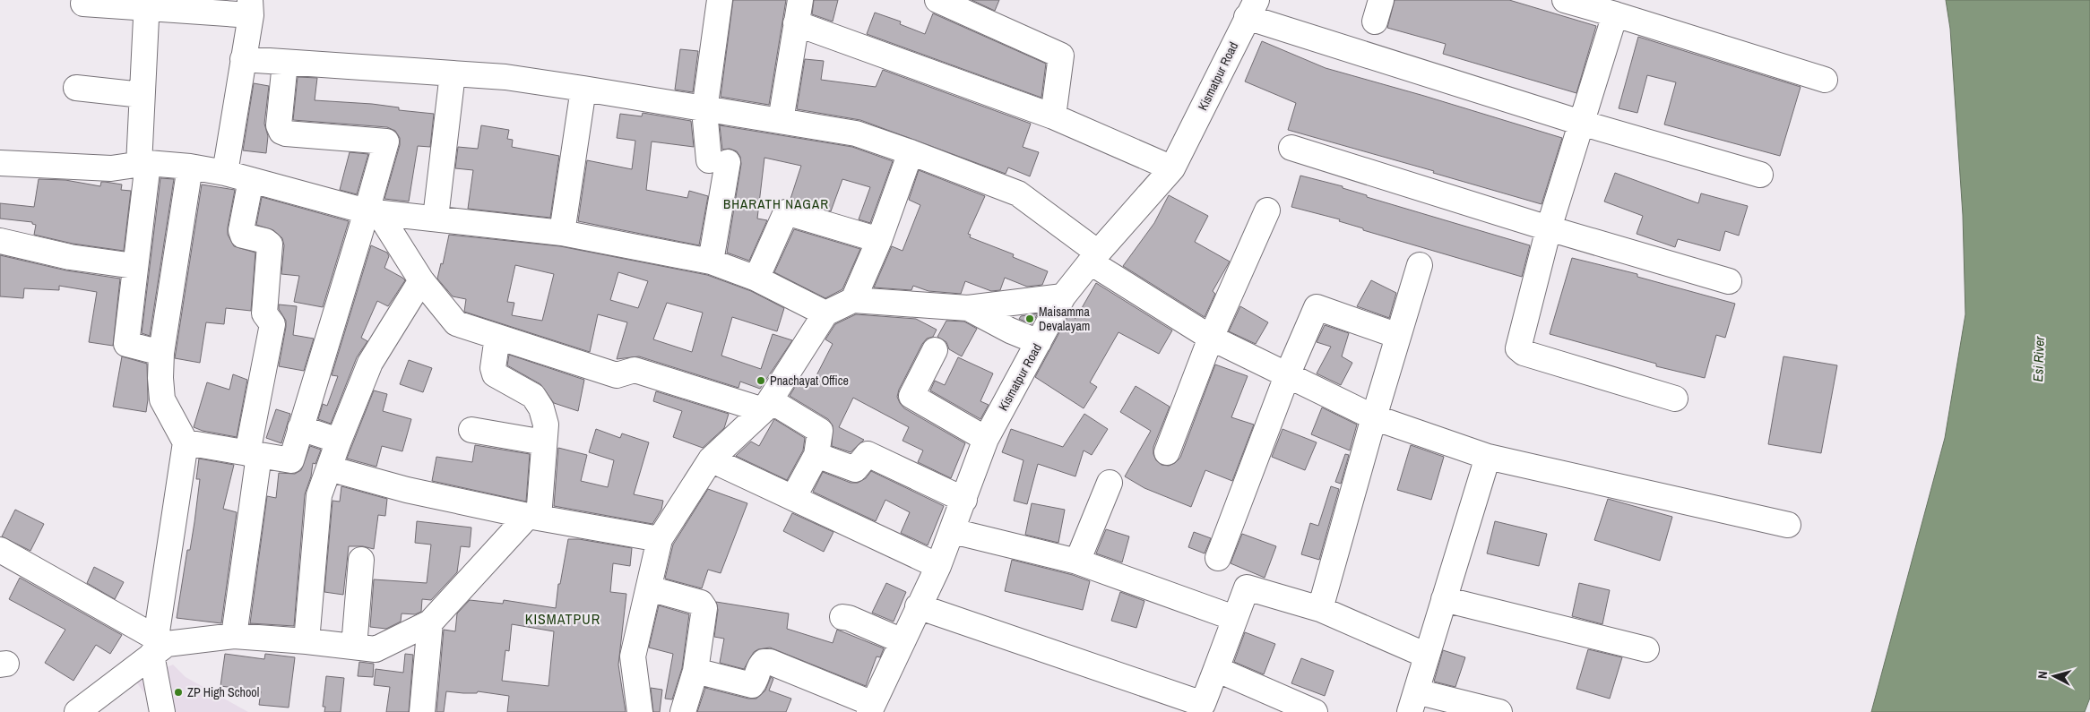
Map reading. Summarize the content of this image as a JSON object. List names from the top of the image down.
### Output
{
  "streets": {
    "street": ["Kismatpur Road"]
  },
  "districts": ["BHARATH NAGAR", "KISMATPUR"],
  "water": ["Esi River"],
  "places": ["Maisamma Devalayam", "Pnachayat Office", "ZP High School"],
  "north": "left"
}
